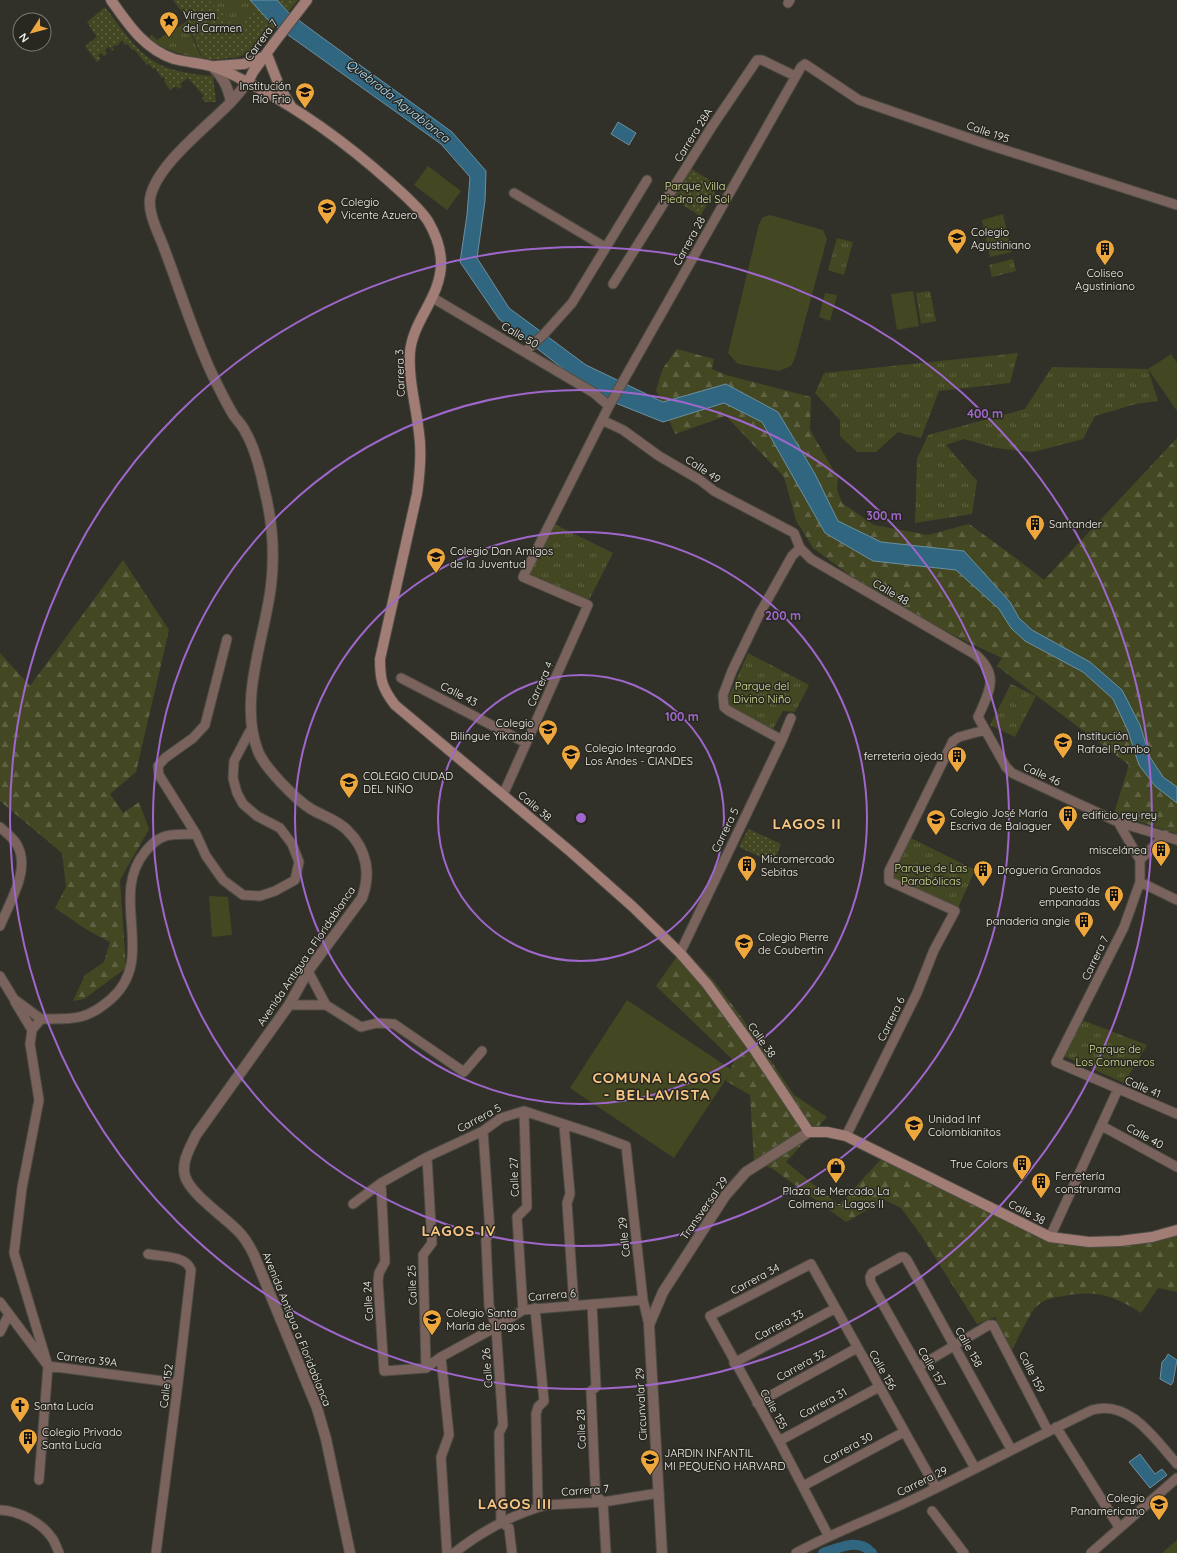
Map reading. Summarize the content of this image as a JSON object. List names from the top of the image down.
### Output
{
  "streets": {
    "main road": ["Carrera 7", "Carrera 3", "Calle 38"],
    "street": [
      "Calle 195",
      "Carrera 28A",
      "Carrera 28",
      "Calle 50",
      "Calle 49",
      "Calle 48",
      "Carrera 4",
      "Calle 43",
      "Calle 46",
      "Carrera 5",
      "Avenida Antigua a Floridablanca",
      "Carrera 6",
      "Calle 41",
      "Calle 40",
      "Calle 27",
      "Transversal 29",
      "Calle 29",
      "Carrera 34",
      "Calle 25",
      "Calle 24",
      "Carrera 33",
      "Calle 158",
      "Carrera 39A",
      "Carrera 32",
      "Calle 157",
      "Calle 26",
      "Calle 156",
      "Calle 159",
      "Calle 152",
      "Carrera 31",
      "Circunvalar 29",
      "Calle 155",
      "Calle 28",
      "Carrera 30",
      "Carrera 29"
    ]
  },
  "crossings": [
    ["Carrera 7", "Carrera 3"],
    ["Carrera 7", "Avenida Antigua a Floridablanca"],
    ["Carrera 7", "Calle 41"],
    ["Carrera 7", "Calle 26"],
    ["Carrera 7", "Circunvalar 29"],
    ["Carrera 7", "Calle 28"],
    ["Calle 195", "Carrera 28"],
    ["Carrera 28A", "Carrera 28"],
    ["Carrera 28", "Calle 50"],
    ["Calle 50", "Carrera 3"],
    ["Carrera 3", "Calle 38"],
    ["Carrera 3", "Avenida Antigua a Floridablanca"],
    ["Calle 49", "Calle 48"],
    ["Calle 49", "Carrera 4"],
    ["Calle 48", "Calle 46"],
    ["Carrera 4", "Calle 43"],
    ["Carrera 4", "Calle 38"],
    ["Calle 46", "Carrera 6"],
    ["Calle 38", "Carrera 5"],
    ["Calle 38", "Carrera 6"],
    ["Calle 38", "Transversal 29"],
    ["Carrera 5", "Calle 27"],
    ["Carrera 5", "Calle 25"],
    ["Carrera 5", "Calle 24"],
    ["Carrera 5", "Calle 26"],
    ["Carrera 6", "Calle 27"],
    ["Carrera 6", "Calle 29"],
    ["Carrera 6", "Calle 25"],
    ["Carrera 6", "Calle 24"],
    ["Carrera 6", "Calle 26"],
    ["Carrera 6", "Calle 28"],
    ["Transversal 29", "Calle 29"],
    ["Transversal 29", "Circunvalar 29"],
    ["Calle 29", "Circunvalar 29"],
    ["Carrera 34", "Calle 156"],
    ["Carrera 34", "Calle 155"],
    ["Calle 25", "Calle 24"],
    ["Carrera 33", "Calle 156"],
    ["Carrera 33", "Calle 155"],
    ["Calle 158", "Calle 157"],
    ["Calle 158", "Calle 159"],
    ["Calle 158", "Carrera 29"],
    ["Carrera 39A", "Calle 152"],
    ["Carrera 32", "Calle 156"],
    ["Carrera 32", "Calle 155"],
    ["Calle 157", "Carrera 29"],
    ["Calle 156", "Carrera 31"],
    ["Calle 156", "Carrera 30"],
    ["Calle 156", "Carrera 29"],
    ["Calle 159", "Carrera 29"],
    ["Carrera 31", "Calle 155"],
    ["Calle 155", "Carrera 30"],
    ["Calle 155", "Carrera 29"]
  ],
  "districts": [
    "LAGOS II",
    "COMUNA LAGOS - BELLAVISTA",
    "LAGOS IV",
    "LAGOS III"
  ],
  "water": ["Quebrada Aguablanca"],
  "parks": [
    "Parque Villa Piedra del Sol",
    "Parque del Divino Niño",
    "Parque de Las Parabólicas",
    "Parque de Los Comuneros"
  ],
  "places": {
    "place": ["Virgen del Carmen"],
    "school or university": [
      "Institución Río Frio",
      "Colegio Vicente Azuero",
      "Colegio Agustiniano",
      "Colegio Dan Amigos de la Juventud",
      "Colegio Bilingue Yikanda",
      "Institución Rafael Pombo",
      "Colegio Integrado Los Andes - CIANDES",
      "COLEGIO CIUDAD DEL NIÑO",
      "Colegio José María Escriva de Balaguer",
      "Colegio Pierre de Coubertin",
      "Unidad Inf Colombianitos",
      "Colegio Santa María de Lagos",
      "JARDIN INFANTIL MI PEQUEÑO HARVARD",
      "Colegio Panamericano"
    ],
    "building": [
      "Coliseo Agustiniano",
      "Santander",
      "ferreteria ojeda",
      "edificio rey rey",
      "miscelánea",
      "Micromercado Sebitas",
      "Drogueria Granados",
      "puesto de empanadas",
      "panaderia angie",
      "True Colors",
      "Ferretería construrama",
      "Colegio Privado Santa Lucía"
    ],
    "shop": ["Plaza de Mercado La Colmena - Lagos II"],
    "church": ["Santa Lucía"]
  },
  "north": "bottom left",
  "rings": [
    "400 m",
    "300 m",
    "200 m",
    "100 m"
  ]
}
